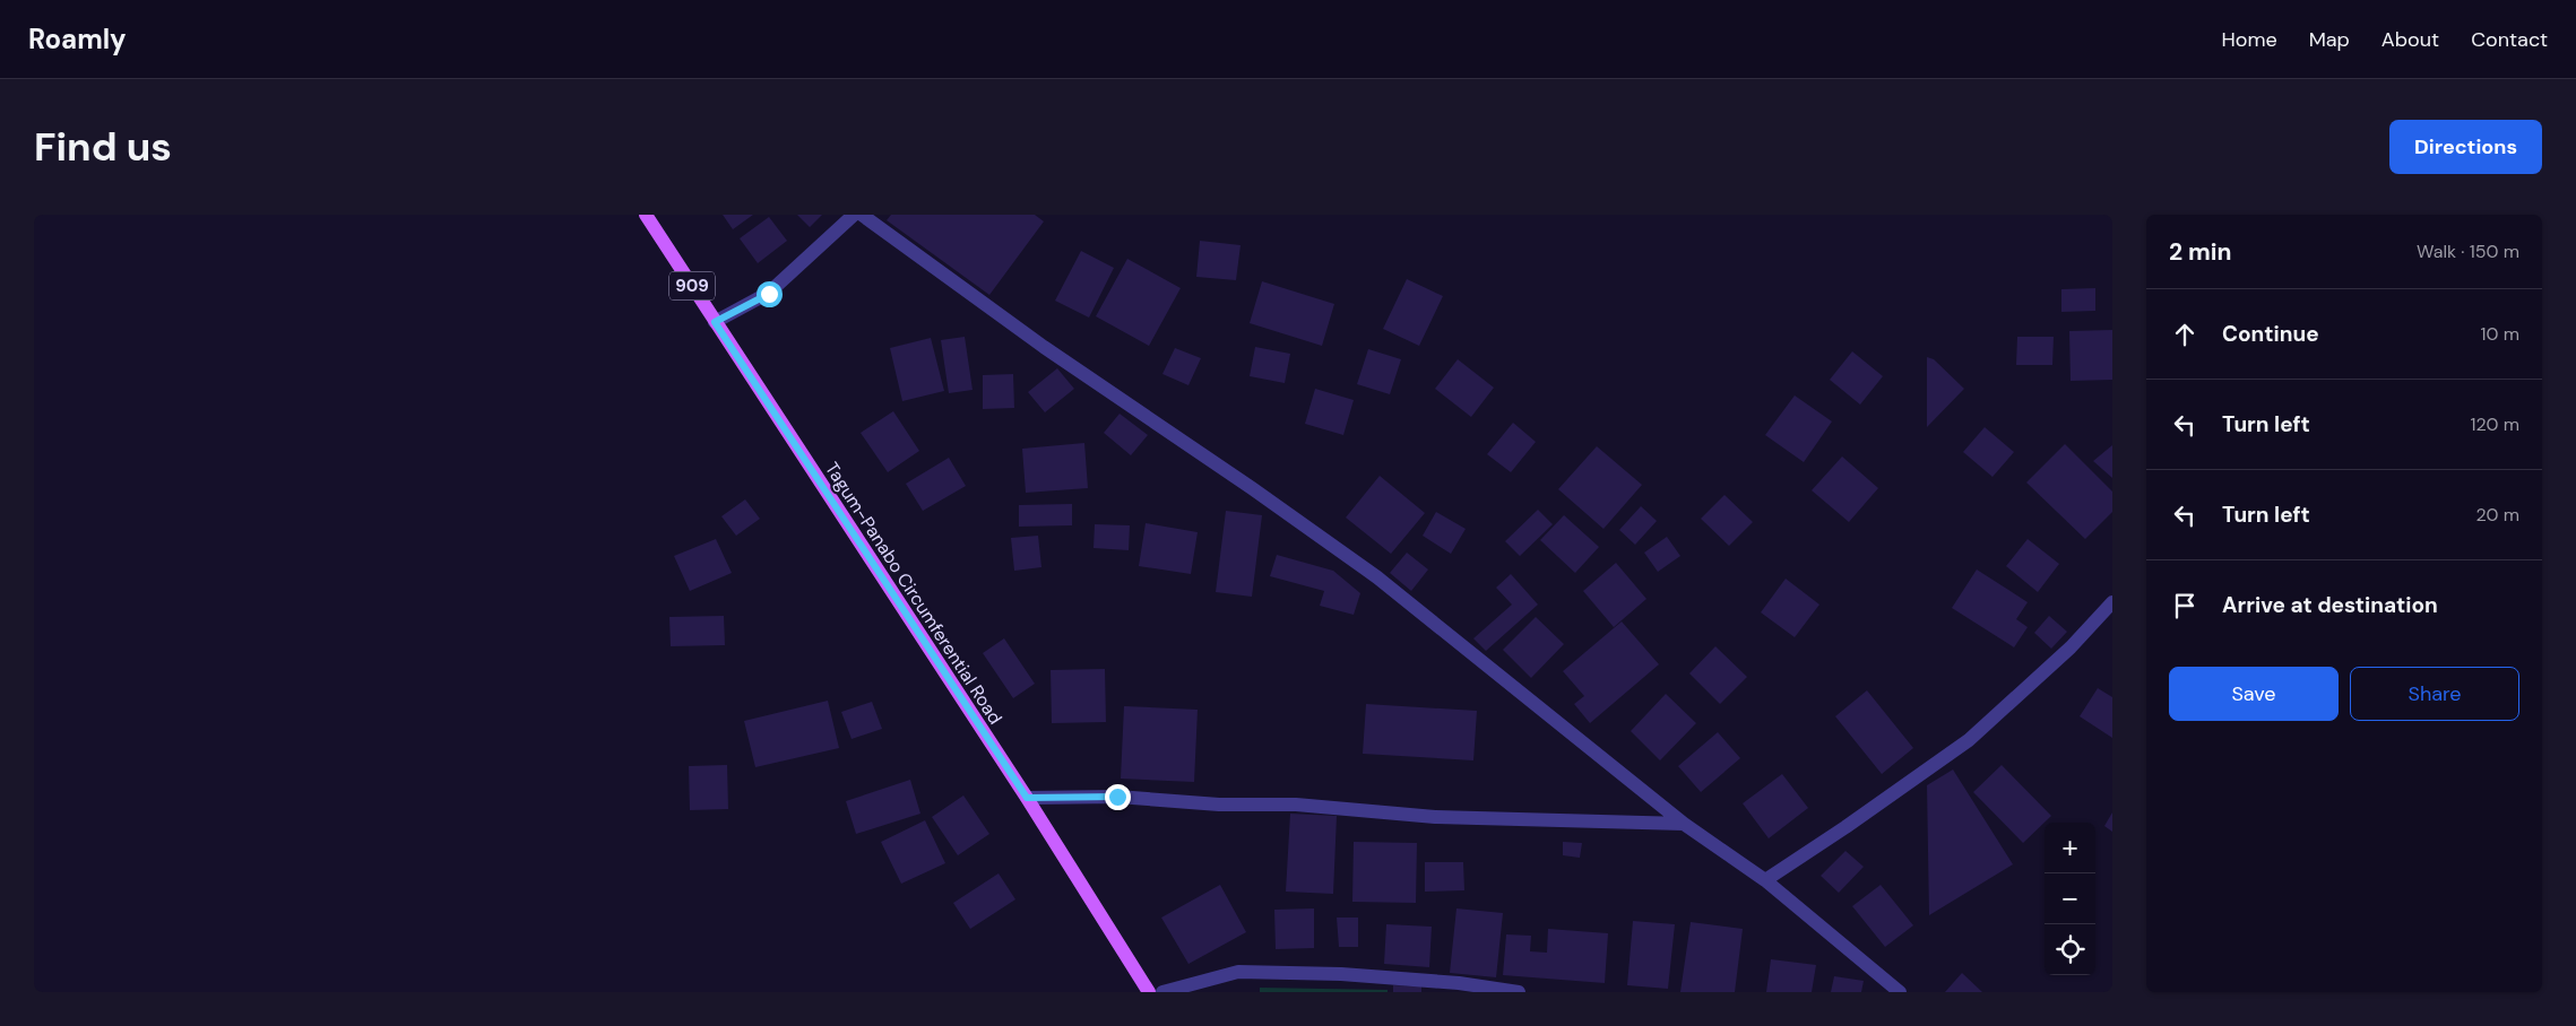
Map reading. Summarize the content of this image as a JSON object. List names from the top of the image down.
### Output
{
  "streets": {
    "main road": ["909", "Tagum-Panabo Circumferential Road"]
  },
  "page": {
    "header": "Roamly",
    "nav": [
      "Home",
      "Map",
      "About",
      "Contact"
    ],
    "buttons": [
      "Directions",
      ["Save", "Share"]
    ],
    "title": "Find us",
    "heading": ["2 min", "Walk · 150 m"],
    "list": [
      ["Continue", "10 m"],
      ["Turn left", "120 m"],
      ["Turn left", "20 m"],
      "Arrive at destination"
    ],
    "map_buttons": ["+", "−"]
  }
}
